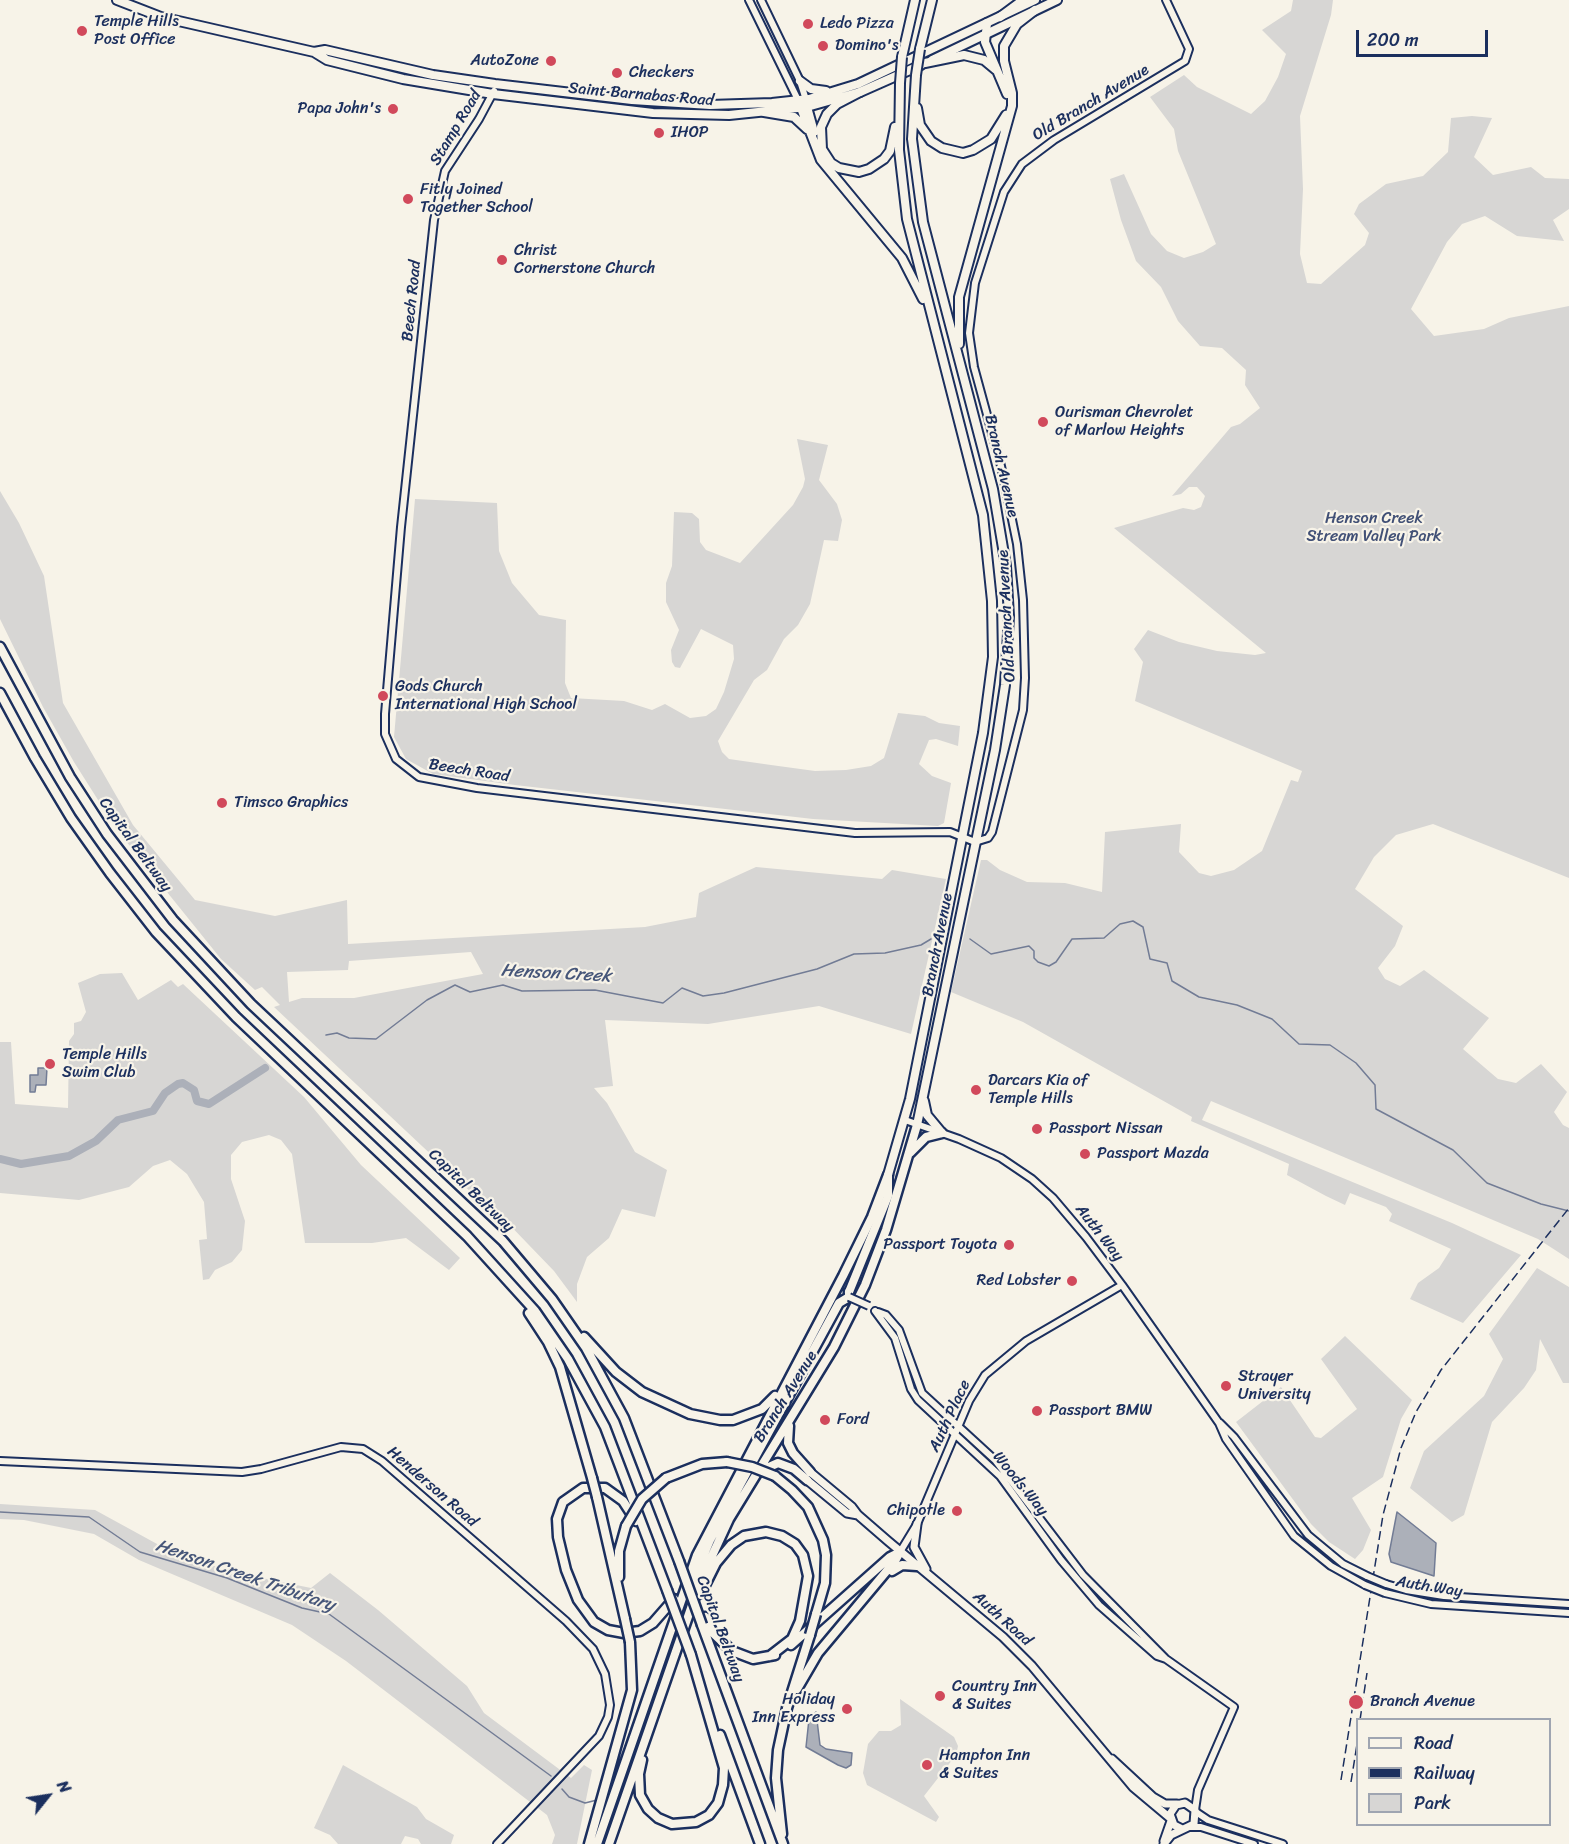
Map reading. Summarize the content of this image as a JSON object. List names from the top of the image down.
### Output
{
  "streets": {
    "highway": ["Branch Avenue", "Capital Beltway"],
    "main road": ["Saint Barnabas Road", "Auth Road"],
    "street": [
      "Old Branch Avenue",
      "Stamp Road",
      "Beech Road",
      "Auth Way",
      "Auth Place",
      "Woods Way",
      "Henderson Road"
    ]
  },
  "crossings": [
    ["Saint Barnabas Road", "Stamp Road"],
    ["Old Branch Avenue", "Beech Road"],
    ["Old Branch Avenue", "Branch Avenue"],
    ["Stamp Road", "Beech Road"],
    ["Beech Road", "Branch Avenue"],
    ["Branch Avenue", "Auth Way"],
    ["Auth Way", "Auth Place"],
    ["Auth Place", "Woods Way"],
    ["Auth Place", "Auth Road"]
  ],
  "water": ["Henson Creek", "Henson Creek Tributary"],
  "parks": ["Henson Creek Stream Valley Park"],
  "places": [
    "Ledo Pizza",
    "Temple Hills Post Office",
    "Domino's",
    "AutoZone",
    "Checkers",
    "Papa John's",
    "IHOP",
    "Fitly Joined Together School",
    "Christ Cornerstone Church",
    "Ourisman Chevrolet of Marlow Heights",
    "Gods Church International High School",
    "Timsco Graphics",
    "Temple Hills Swim Club",
    "Darcars Kia of Temple Hills",
    "Passport Nissan",
    "Passport Mazda",
    "Passport Toyota",
    "Red Lobster",
    "Strayer University",
    "Passport BMW",
    "Ford",
    "Chipotle",
    "Country Inn & Suites",
    "Branch Avenue",
    "Holiday Inn Express",
    "Hampton Inn & Suites"
  ],
  "legend": ["Road", "Railway", "Park"],
  "scale_bar": "200 m",
  "north": "top right"
}
